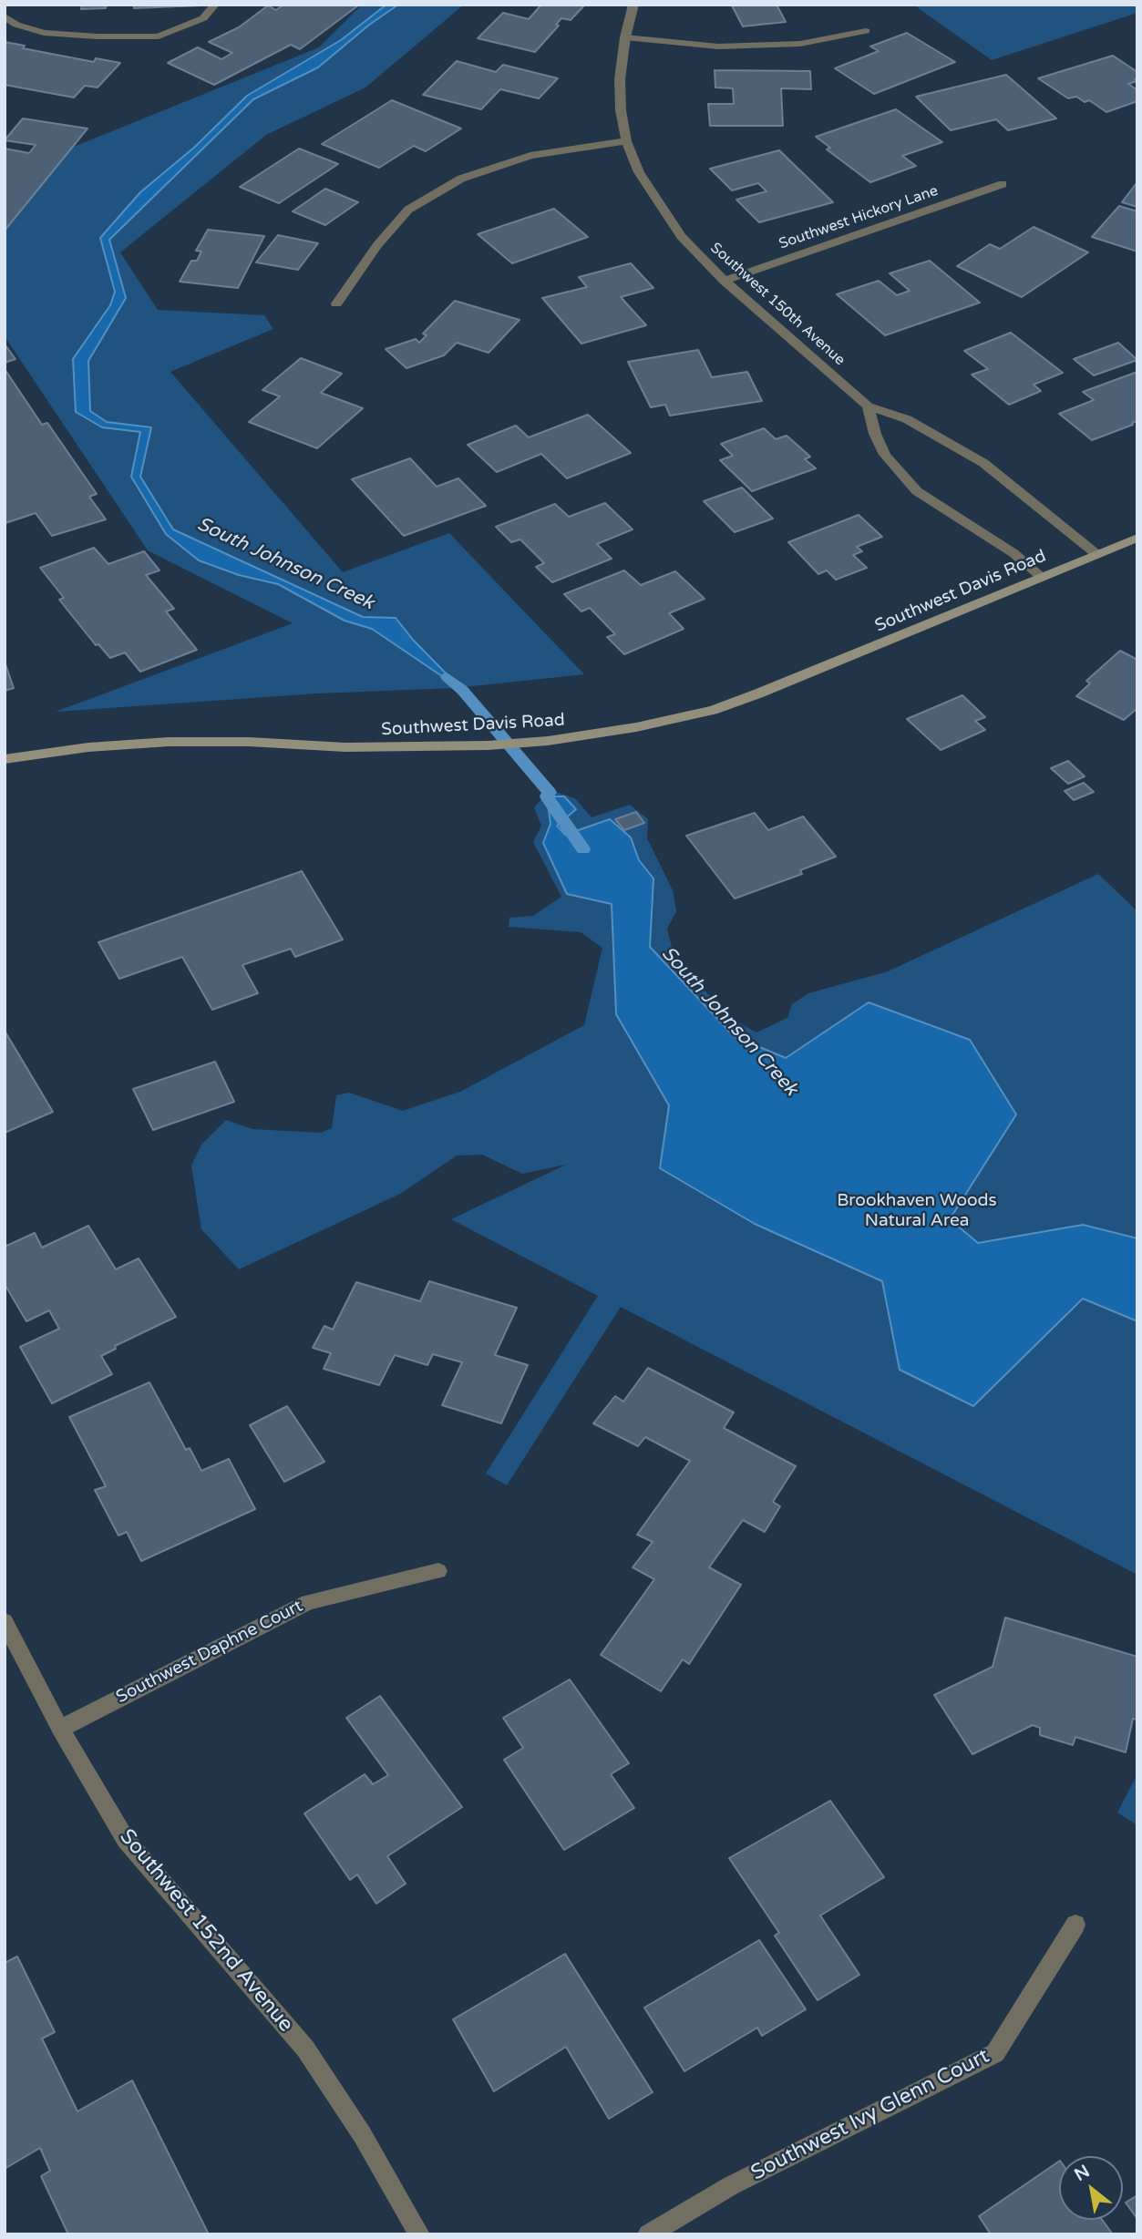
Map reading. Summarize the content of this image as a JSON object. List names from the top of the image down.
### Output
{
  "streets": {
    "street": [
      "Southwest Hickory Lane",
      "Southwest 150th Avenue",
      "Southwest Davis Road",
      "Southwest Daphne Court",
      "Southwest 152nd Avenue",
      "Southwest Ivy Glenn Court"
    ]
  },
  "crossings": [
    ["Southwest Hickory Lane", "Southwest 150th Avenue"],
    ["Southwest 150th Avenue", "Southwest Davis Road"],
    ["Southwest Daphne Court", "Southwest 152nd Avenue"]
  ],
  "water": ["South Johnson Creek"],
  "parks": ["Brookhaven Woods Natural Area"],
  "north": "top left"
}
